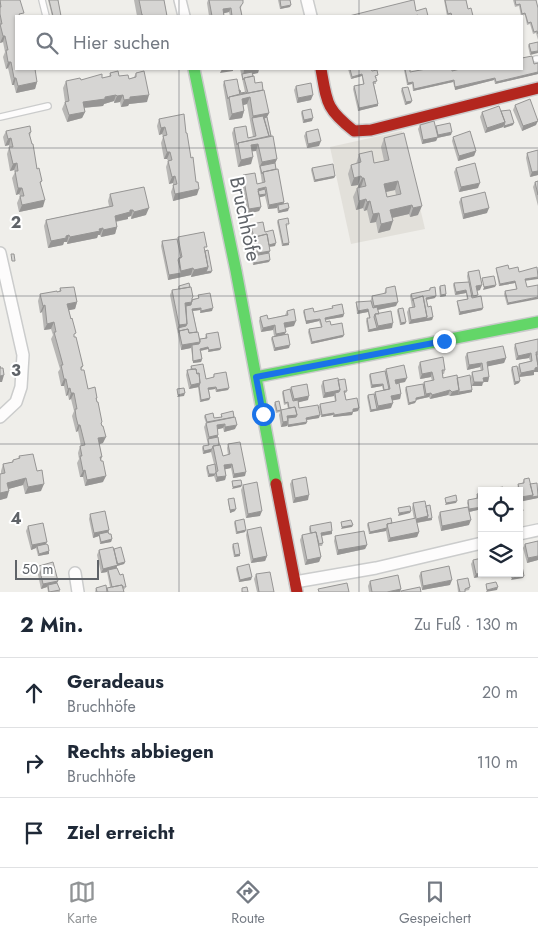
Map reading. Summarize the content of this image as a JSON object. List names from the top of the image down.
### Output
{
  "streets": {
    "street": ["Bruchhöfe"]
  },
  "scale_bar": "50 m",
  "page": {
    "search": "Hier suchen",
    "scale": "50 m",
    "heading": ["2 Min.", "Zu Fuß · 130 m"],
    "list": [
      ["Geradeaus", "Bruchhöfe", "20 m"],
      ["Rechts abbiegen", "Bruchhöfe", "110 m"],
      "Ziel erreicht"
    ],
    "nav": ["Karte", "Route", "Gespeichert"]
  },
  "grid": {
    "rows": ["2", "3", "4"]
  }
}
